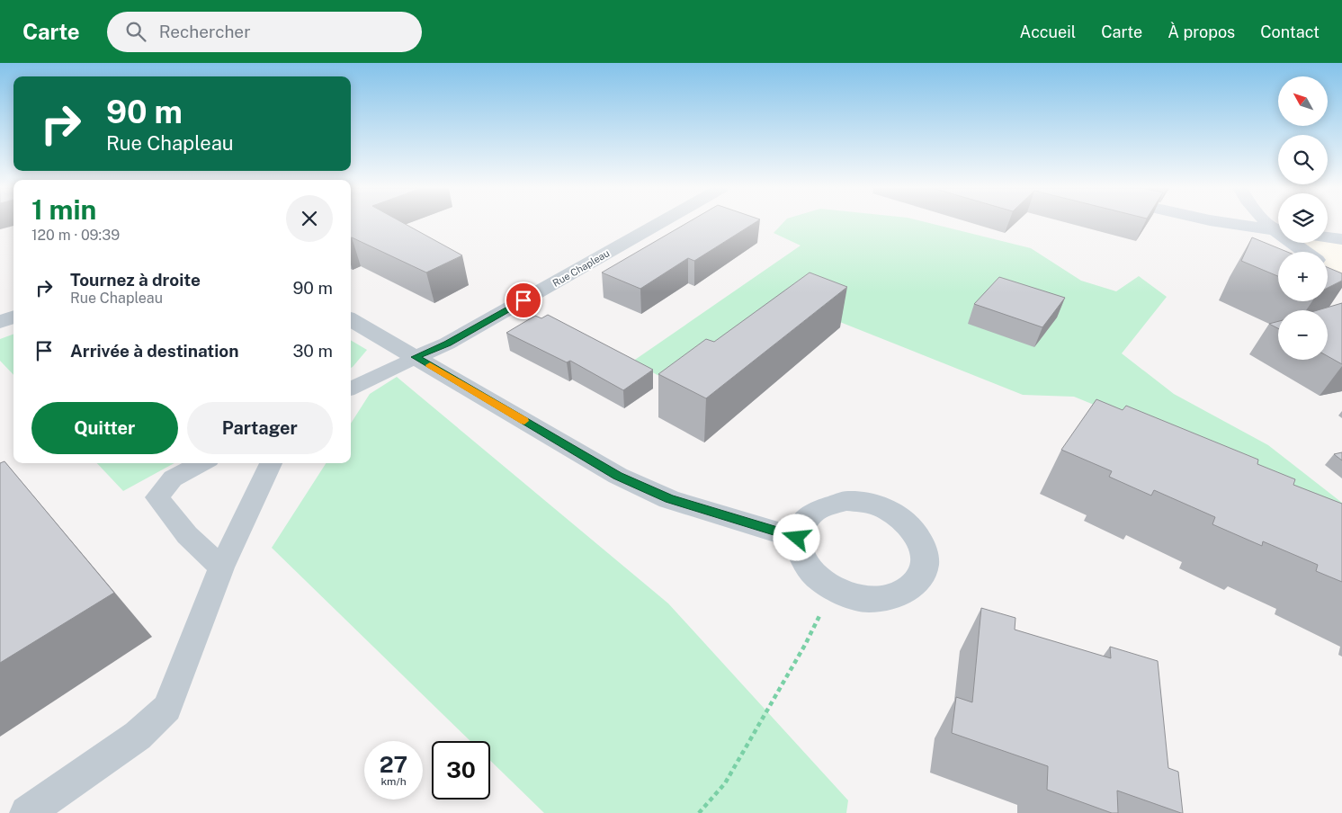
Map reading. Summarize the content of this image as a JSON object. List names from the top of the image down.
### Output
{
  "streets": {
    "street": ["Rue Chapleau"]
  },
  "north": "top left",
  "page": {
    "header": "Carte",
    "search": "Rechercher",
    "nav": [
      "Accueil",
      "Carte",
      "À propos",
      "Contact"
    ],
    "map_buttons": ["+", "−"],
    "turn": ["90 m", "Rue Chapleau"],
    "heading": ["1 min", "120 m · 09:39"],
    "list": [
      {
        "name": "Tournez à droite",
        "note": "Rue Chapleau",
        "value": "90 m"
      },
      {
        "name": "Arrivée à destination",
        "value": "30 m"
      }
    ],
    "buttons": ["Quitter", "Partager"],
    "speed": "27 km/h",
    "limit": "30"
  }
}
